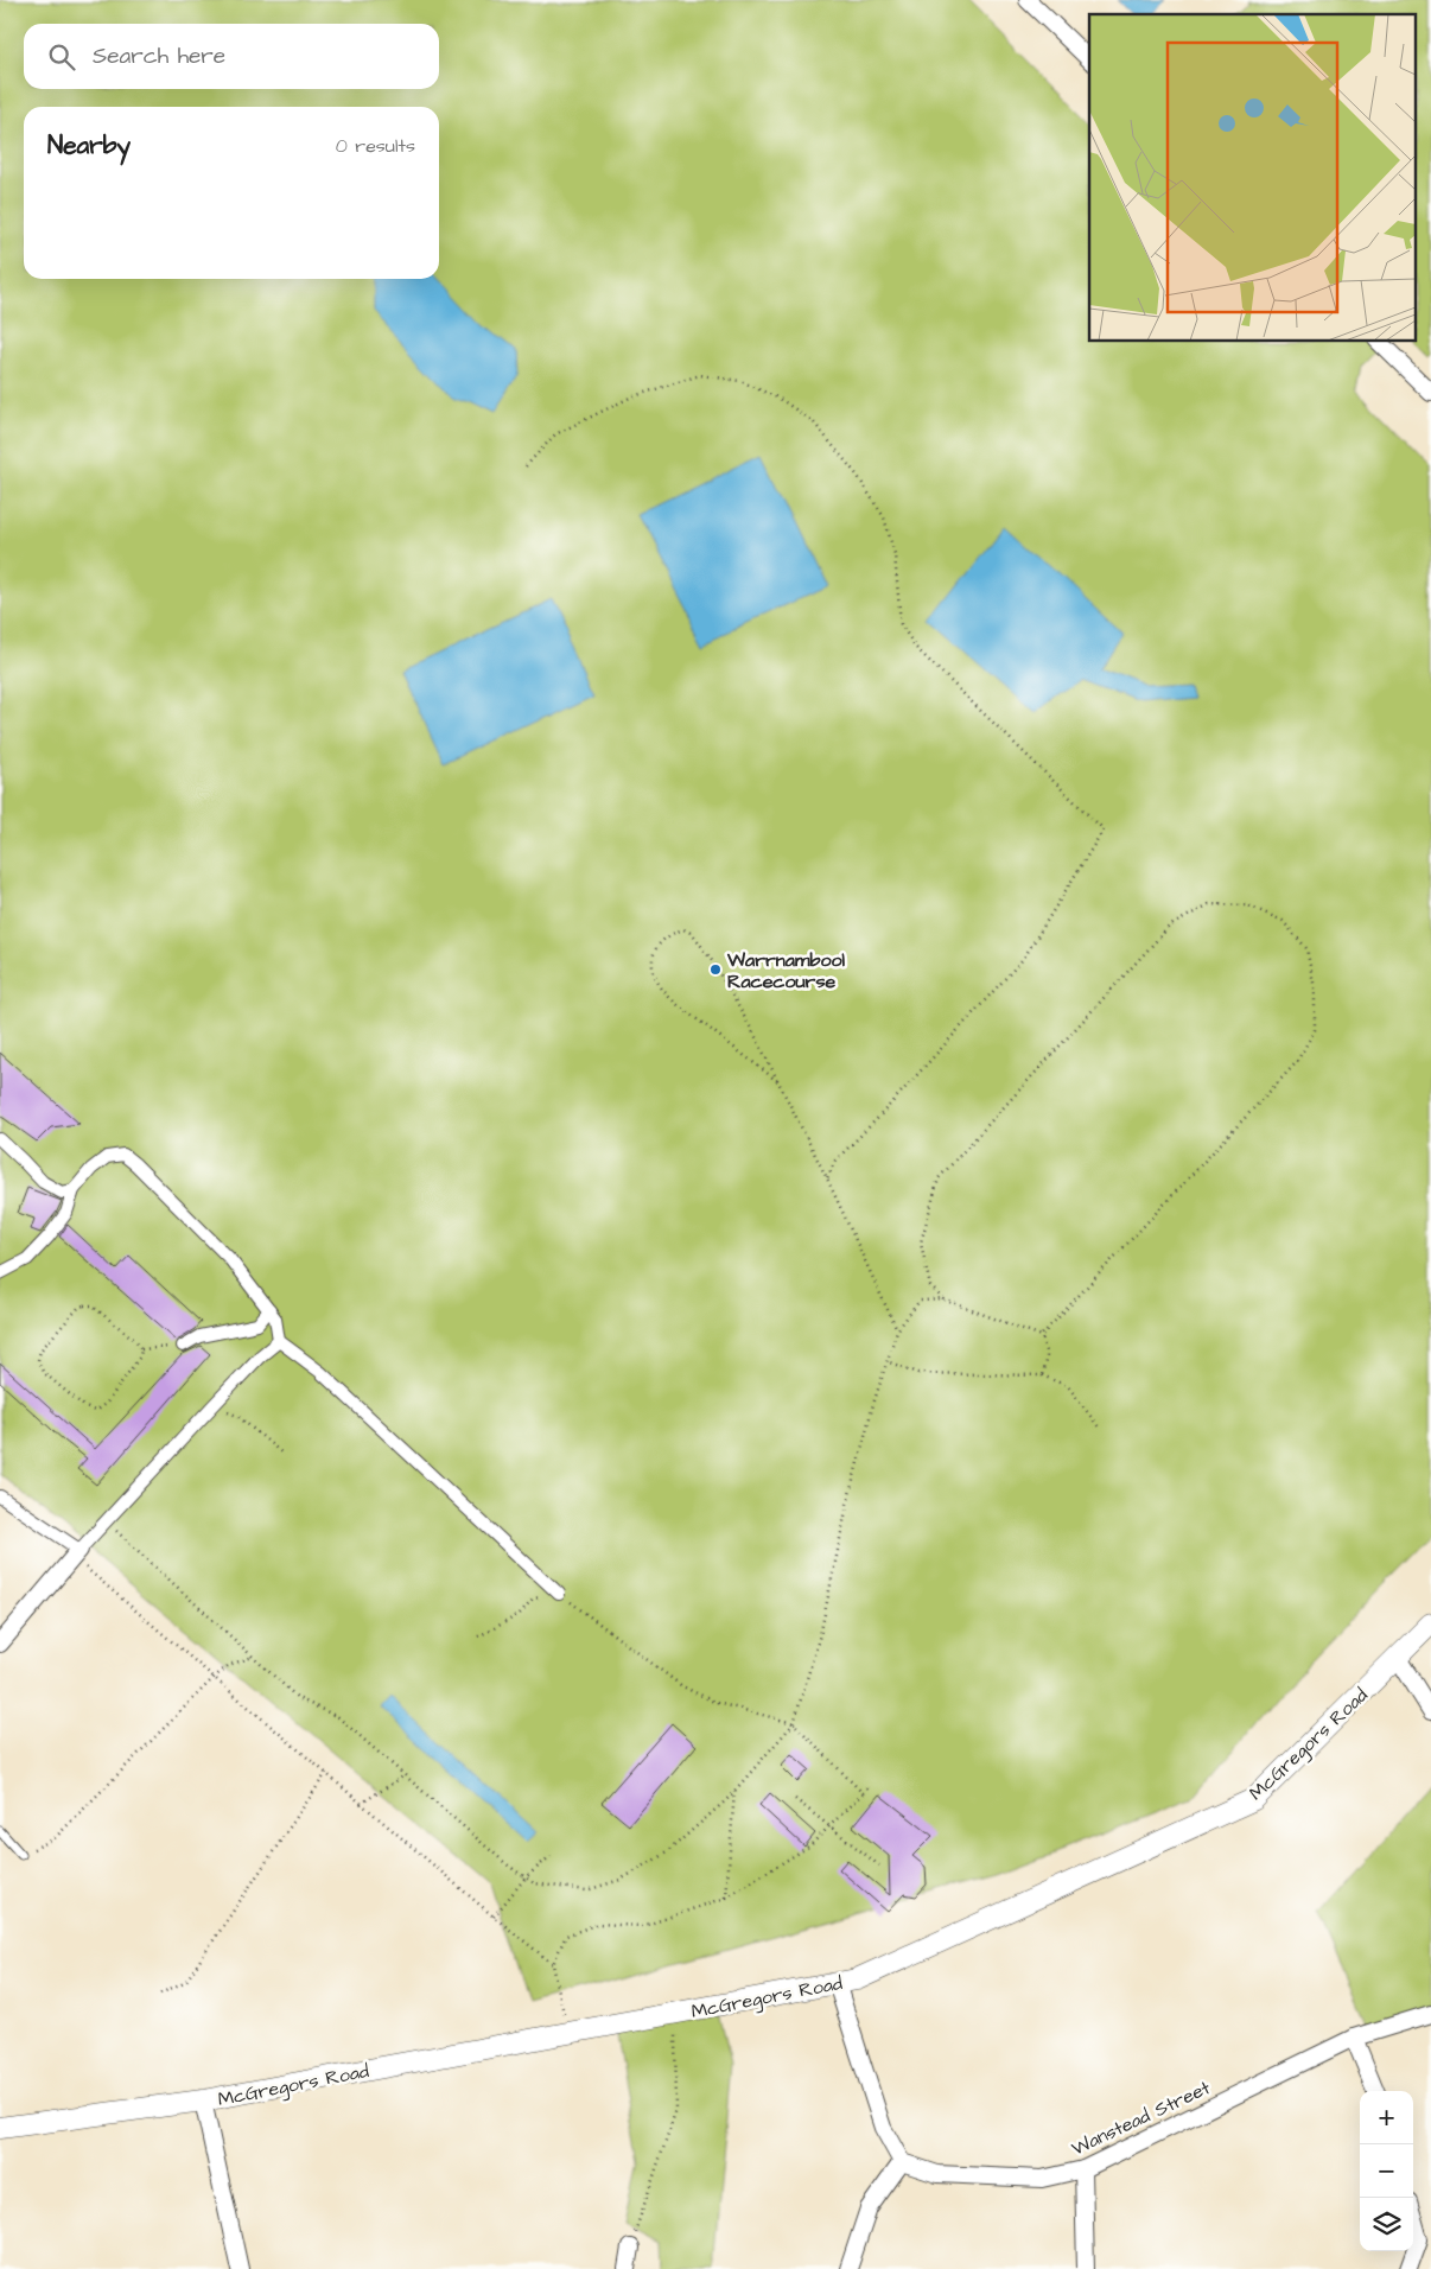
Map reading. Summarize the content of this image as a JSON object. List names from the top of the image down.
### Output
{
  "streets": {
    "street": ["McGregors Road", "Wanstead Street"]
  },
  "places": ["Warrnambool Racecourse"],
  "page": {
    "search": "Search here",
    "heading": ["Nearby", "0 results"],
    "map_buttons": ["+", "−"]
  }
}
